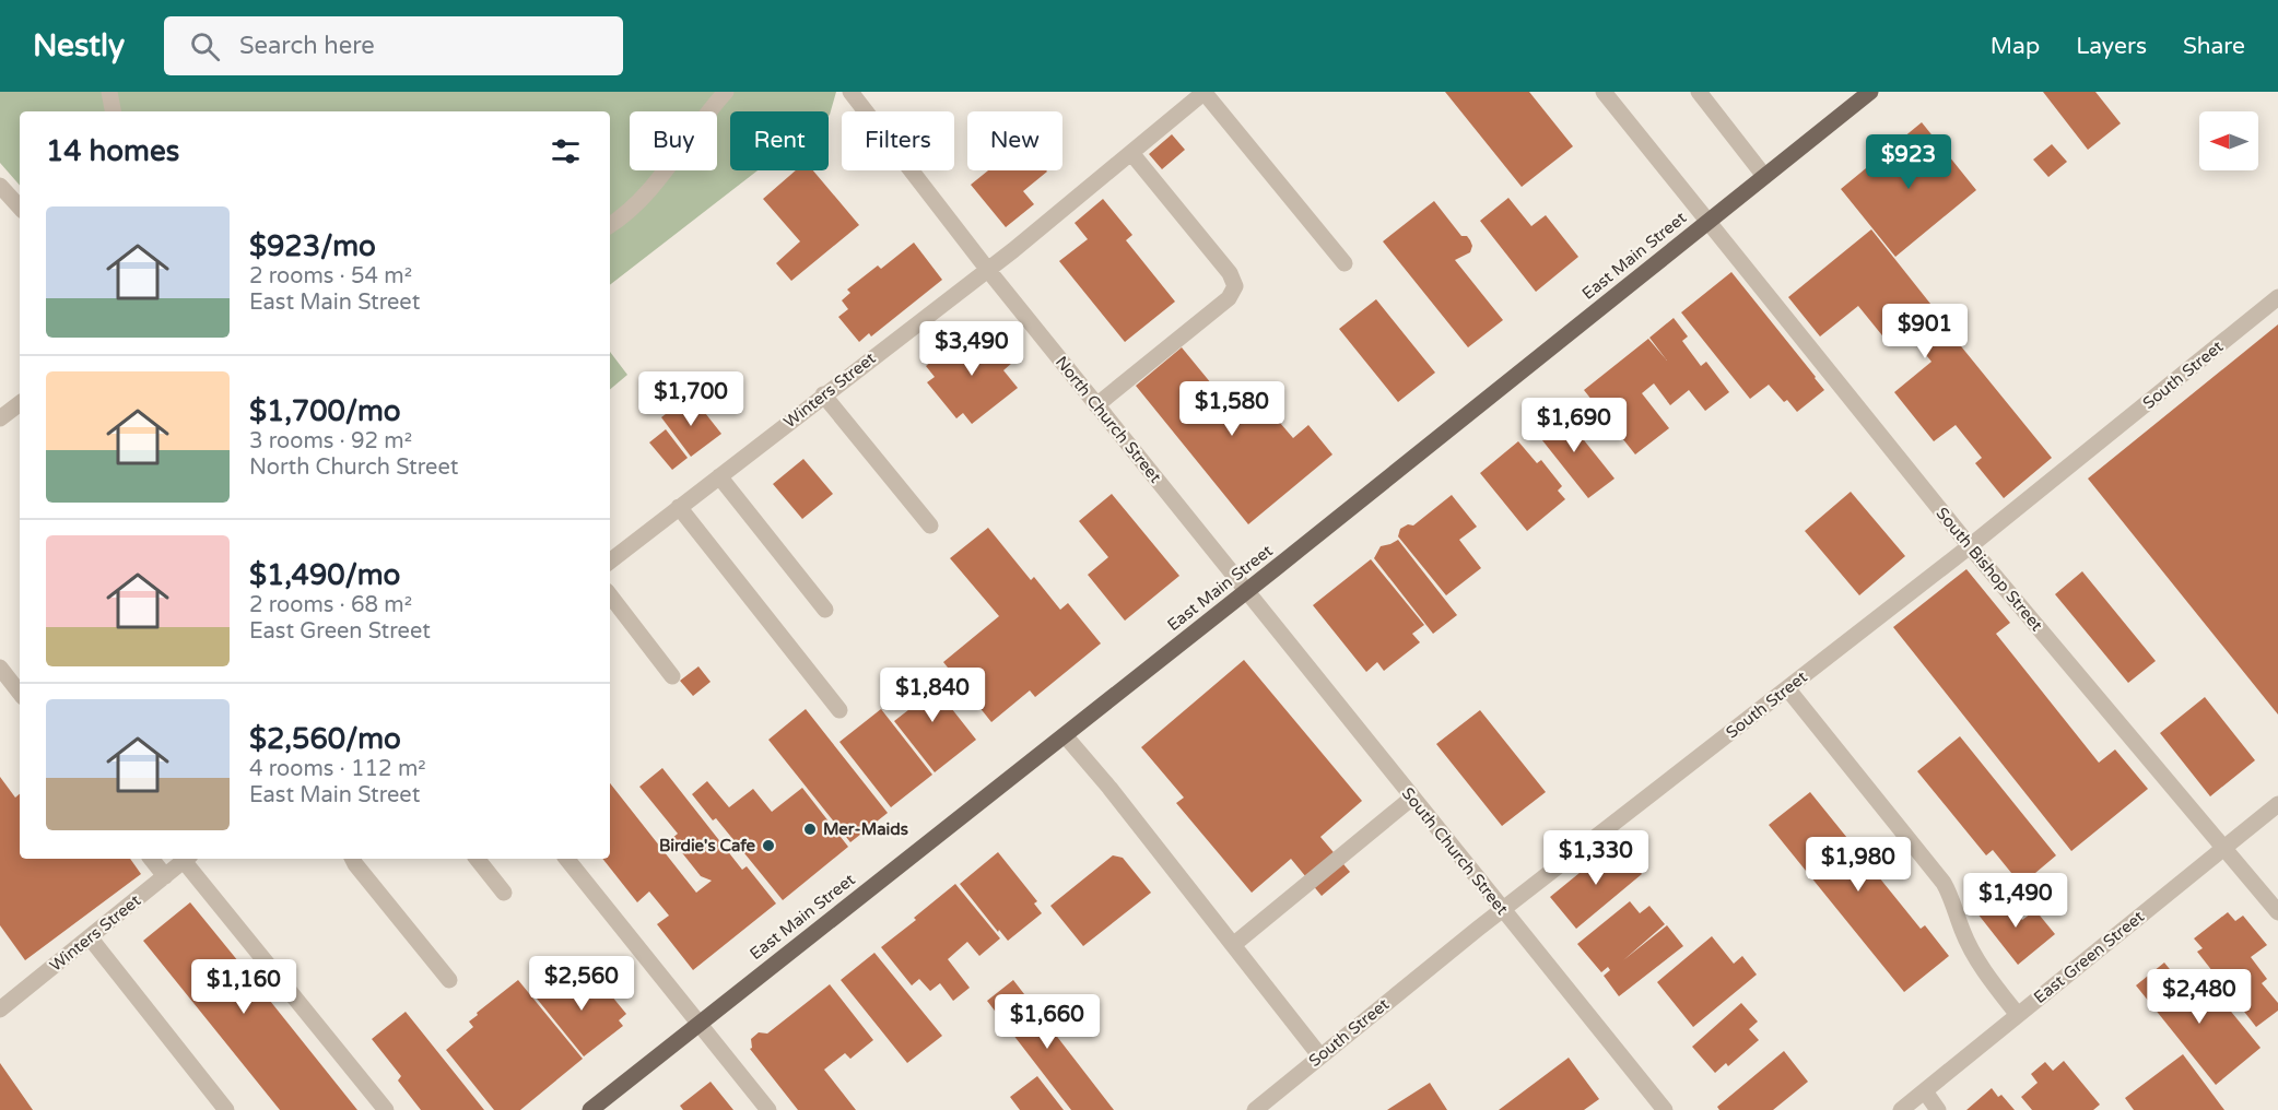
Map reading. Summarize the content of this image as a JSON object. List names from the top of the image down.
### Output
{
  "streets": {
    "main road": ["East Main Street"],
    "street": [
      "South Street",
      "Winters Street",
      "North Church Street",
      "South Bishop Street",
      "South Church Street",
      "East Green Street"
    ]
  },
  "crossings": [
    ["East Main Street", "North Church Street"],
    ["East Main Street", "South Bishop Street"],
    ["East Main Street", "South Church Street"],
    ["South Street", "South Bishop Street"],
    ["South Street", "South Church Street"],
    ["Winters Street", "North Church Street"],
    ["North Church Street", "South Church Street"],
    ["South Bishop Street", "East Green Street"]
  ],
  "places": ["Mer-Maids", "Birdie's Cafe"],
  "north": "left",
  "page": {
    "header": "Nestly",
    "search": "Search here",
    "nav": ["Map", "Layers", "Share"],
    "chip": [
      "Buy",
      "Rent",
      "Filters",
      "New"
    ],
    "heading": "14 homes",
    "price": [
      "$923",
      "$901",
      "$3,490",
      "$1,700",
      "$1,580",
      "$1,690",
      "$1,840",
      "$1,330",
      "$1,980",
      "$1,490",
      "$2,560",
      "$1,160",
      "$2,480",
      "$1,660"
    ],
    "list": [
      {
        "name": "$923/mo",
        "note": "2 rooms · 54 m² · East Main Street"
      },
      {
        "name": "$1,700/mo",
        "note": "3 rooms · 92 m² · North Church Street"
      },
      {
        "name": "$1,490/mo",
        "note": "2 rooms · 68 m² · East Green Street"
      },
      {
        "name": "$2,560/mo",
        "note": "4 rooms · 112 m² · East Main Street"
      }
    ]
  }
}
